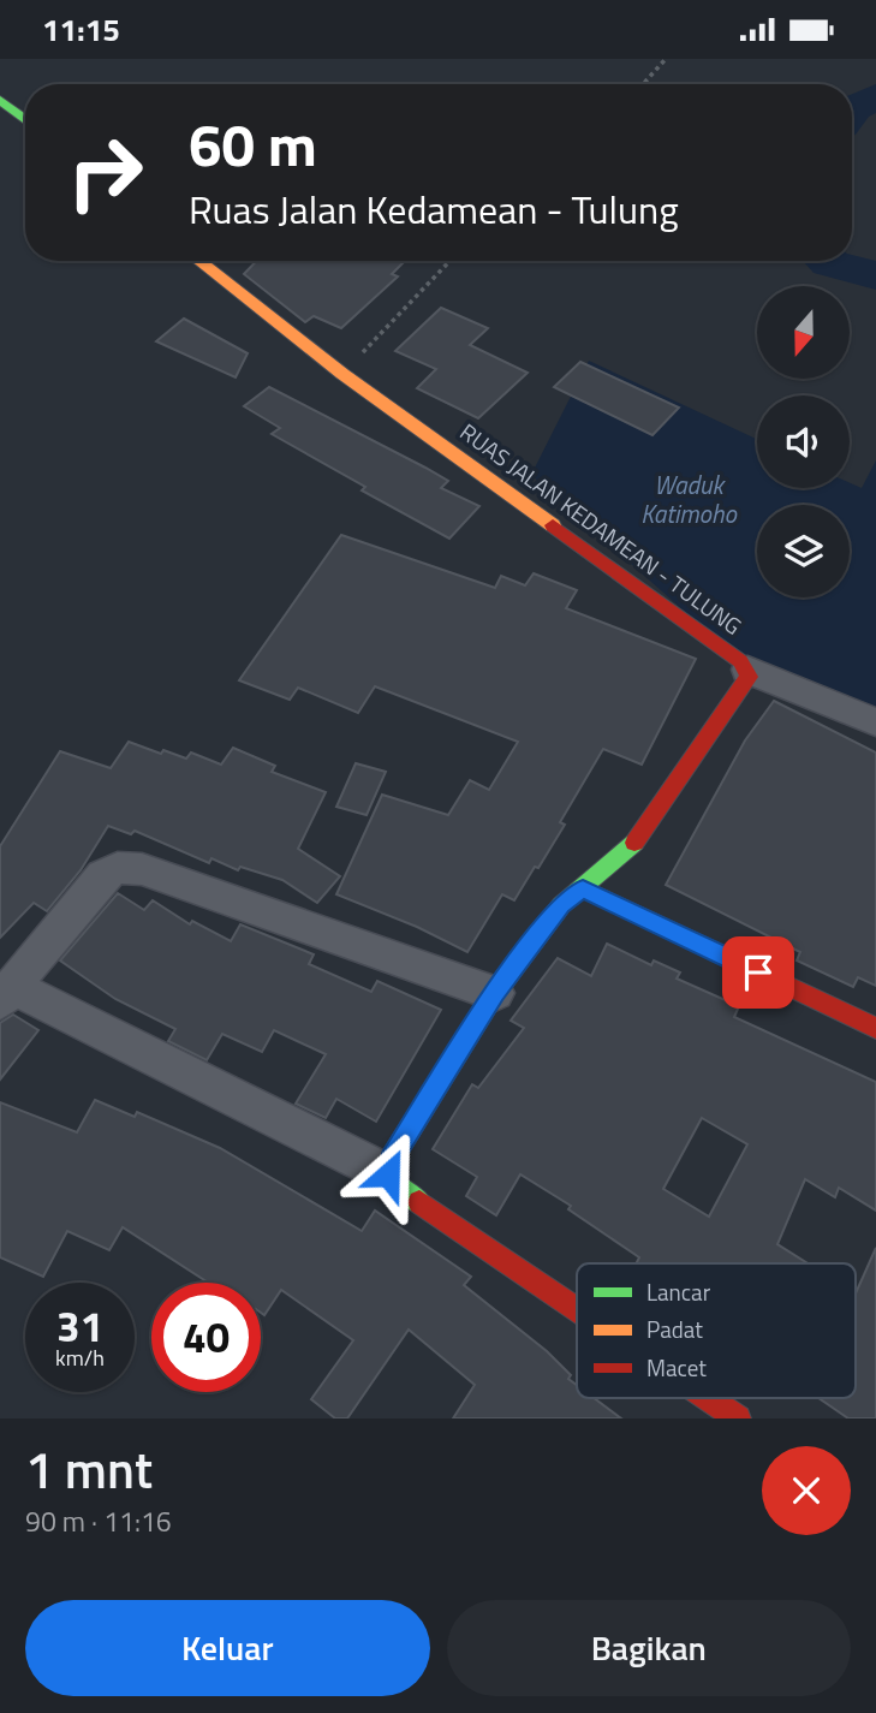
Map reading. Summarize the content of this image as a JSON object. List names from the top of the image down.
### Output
{
  "streets": {
    "main road": ["RUAS JALAN KEDAMEAN - TULUNG"]
  },
  "water": ["Waduk Katimoho"],
  "legend": ["Lancar", "Padat", "Macet"],
  "north": "bottom",
  "page": {
    "status": "11:15",
    "turn": ["60 m", "Ruas Jalan Kedamean - Tulung"],
    "speed": "31 km/h",
    "limit": "40",
    "heading": ["1 mnt", "90 m · 11:16"],
    "buttons": ["Keluar", "Bagikan"]
  }
}
